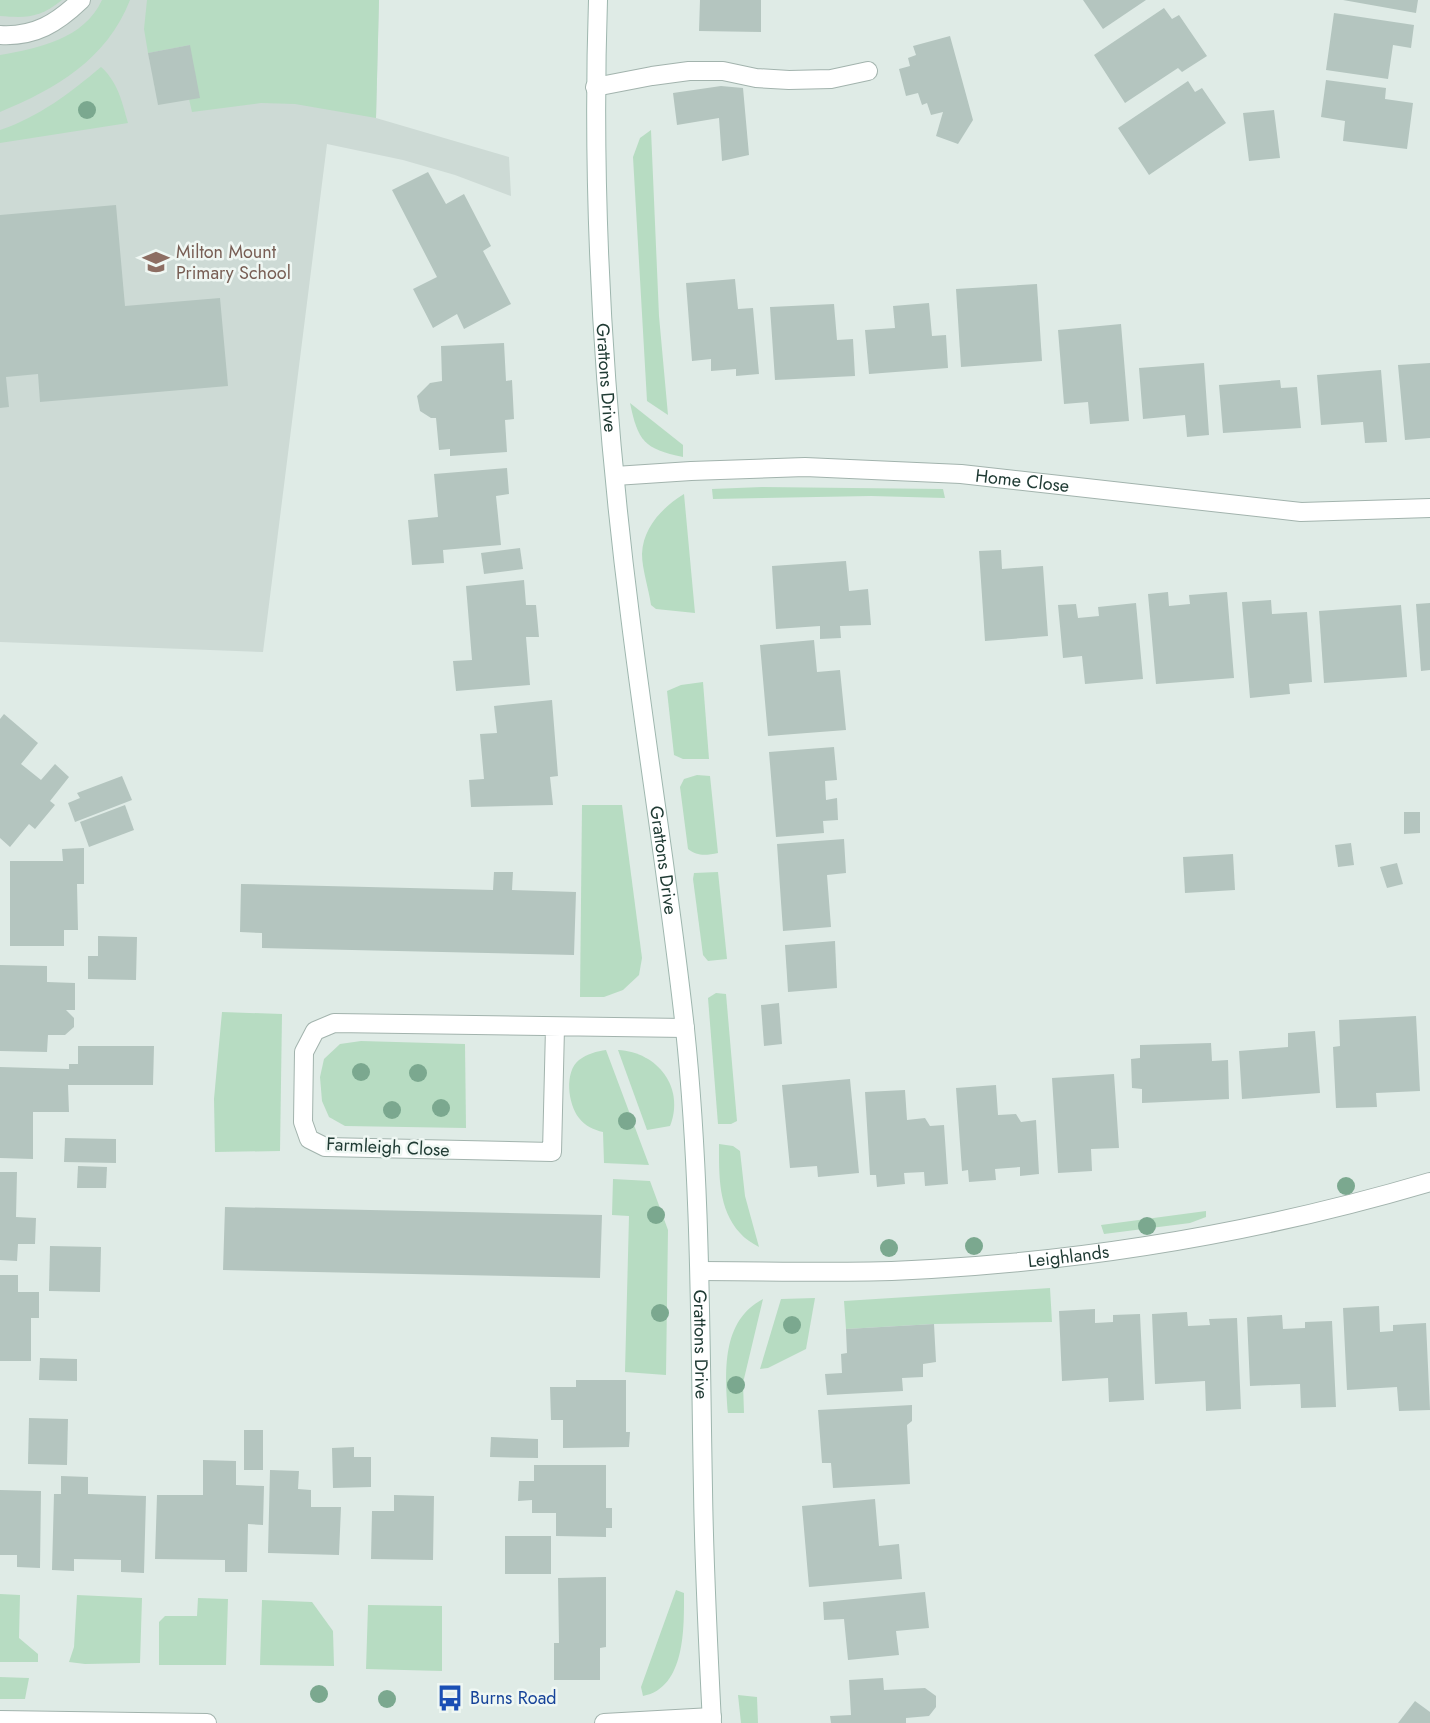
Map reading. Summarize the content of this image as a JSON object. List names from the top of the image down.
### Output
{
  "streets": {
    "street": [
      "Grattons Drive",
      "Home Close",
      "Farmleigh Close",
      "Leighlands"
    ]
  },
  "crossings": [
    ["Grattons Drive", "Home Close"],
    ["Grattons Drive", "Farmleigh Close"],
    ["Grattons Drive", "Leighlands"]
  ],
  "places": {
    "school or university": ["Milton Mount Primary School"],
    "bus stop": ["Burns Road"]
  }
}
